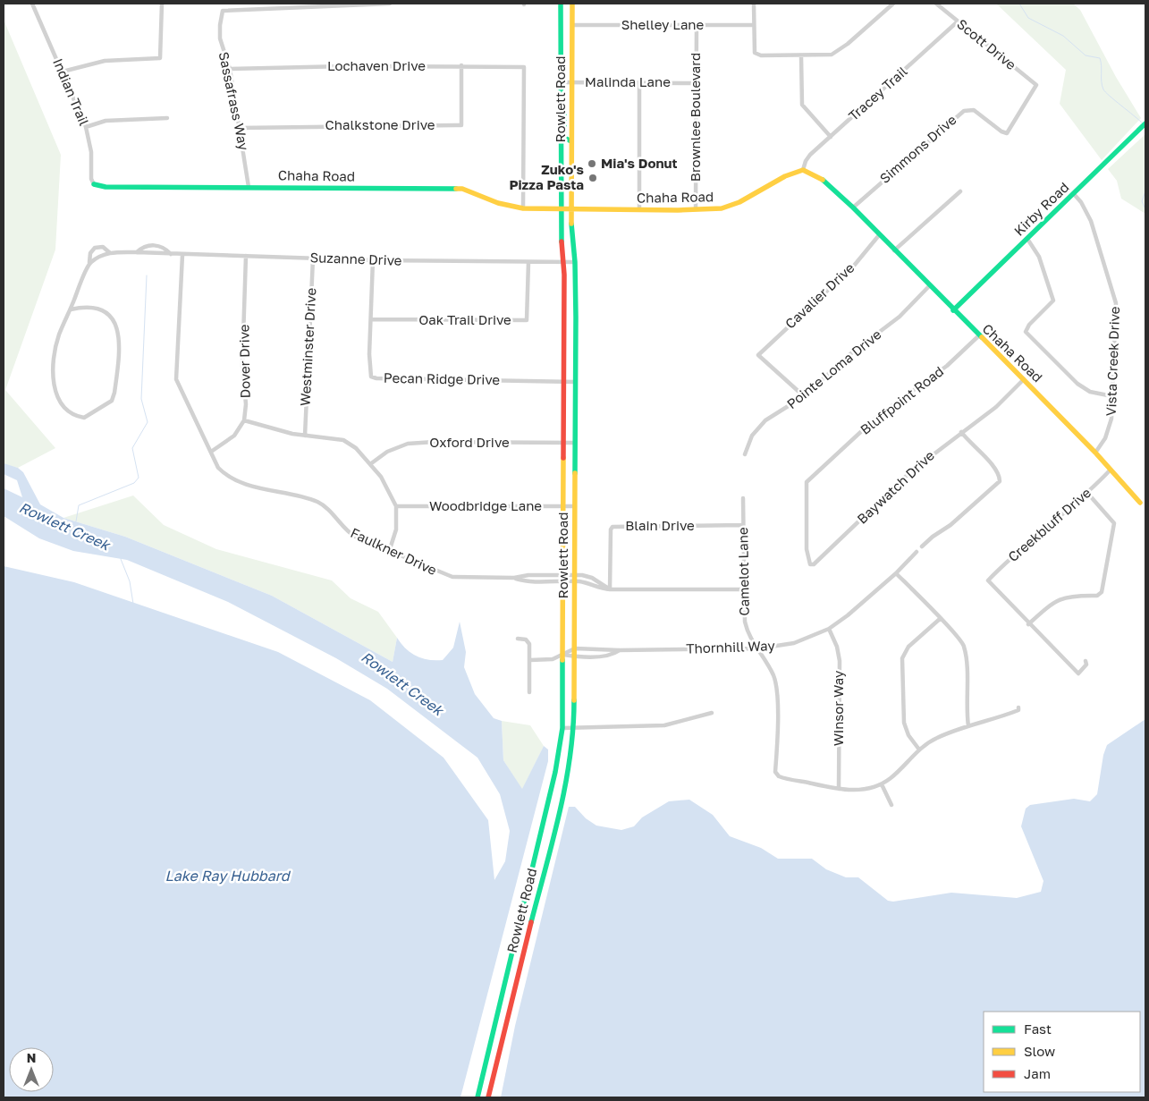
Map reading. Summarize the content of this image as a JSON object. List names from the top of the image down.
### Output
{
  "streets": {
    "main road": ["Rowlett Road", "Chaha Road", "Kirby Road"],
    "street": [
      "Shelley Lane",
      "Scott Drive",
      "Lochaven Drive",
      "Malinda Lane",
      "Indian Trail",
      "Tracey Trail",
      "Sassafrass Way",
      "Brownlee Boulevard",
      "Chalkstone Drive",
      "Simmons Drive",
      "Suzanne Drive",
      "Cavalier Drive",
      "Oak Trail Drive",
      "Westminster Drive",
      "Dover Drive",
      "Vista Creek Drive",
      "Pointe Loma Drive",
      "Pecan Ridge Drive",
      "Bluffpoint Road",
      "Oxford Drive",
      "Baywatch Drive",
      "Woodbridge Lane",
      "Creekbluff Drive",
      "Blain Drive",
      "Faulkner Drive",
      "Camelot Lane",
      "Thornhill Way",
      "Winsor Way"
    ]
  },
  "crossings": [
    ["Shelley Lane", "Rowlett Road"],
    ["Shelley Lane", "Brownlee Boulevard"],
    ["Scott Drive", "Tracey Trail"],
    ["Scott Drive", "Simmons Drive"],
    ["Lochaven Drive", "Sassafrass Way"],
    ["Lochaven Drive", "Chalkstone Drive"],
    ["Lochaven Drive", "Chaha Road"],
    ["Malinda Lane", "Rowlett Road"],
    ["Malinda Lane", "Brownlee Boulevard"],
    ["Indian Trail", "Chaha Road"],
    ["Tracey Trail", "Chaha Road"],
    ["Rowlett Road", "Chaha Road"],
    ["Rowlett Road", "Suzanne Drive"],
    ["Rowlett Road", "Pecan Ridge Drive"],
    ["Rowlett Road", "Oxford Drive"],
    ["Rowlett Road", "Woodbridge Lane"],
    ["Rowlett Road", "Faulkner Drive"],
    ["Rowlett Road", "Thornhill Way"],
    ["Sassafrass Way", "Chalkstone Drive"],
    ["Sassafrass Way", "Chaha Road"],
    ["Brownlee Boulevard", "Chaha Road"],
    ["Simmons Drive", "Chaha Road"],
    ["Chaha Road", "Kirby Road"],
    ["Chaha Road", "Cavalier Drive"],
    ["Chaha Road", "Vista Creek Drive"],
    ["Chaha Road", "Pointe Loma Drive"],
    ["Chaha Road", "Bluffpoint Road"],
    ["Chaha Road", "Baywatch Drive"],
    ["Chaha Road", "Creekbluff Drive"],
    ["Kirby Road", "Vista Creek Drive"],
    ["Suzanne Drive", "Oak Trail Drive"],
    ["Suzanne Drive", "Westminster Drive"],
    ["Suzanne Drive", "Dover Drive"],
    ["Suzanne Drive", "Pecan Ridge Drive"],
    ["Suzanne Drive", "Faulkner Drive"],
    ["Cavalier Drive", "Pointe Loma Drive"],
    ["Oak Trail Drive", "Pecan Ridge Drive"],
    ["Bluffpoint Road", "Baywatch Drive"],
    ["Blain Drive", "Faulkner Drive"],
    ["Blain Drive", "Camelot Lane"],
    ["Faulkner Drive", "Camelot Lane"],
    ["Camelot Lane", "Thornhill Way"],
    ["Camelot Lane", "Winsor Way"],
    ["Thornhill Way", "Winsor Way"]
  ],
  "water": ["Rowlett Creek", "Lake Ray Hubbard"],
  "places": ["Mia's Donut", "Zuko's Pizza Pasta"],
  "legend": ["Fast", "Slow", "Jam"],
  "north": "top"
}
